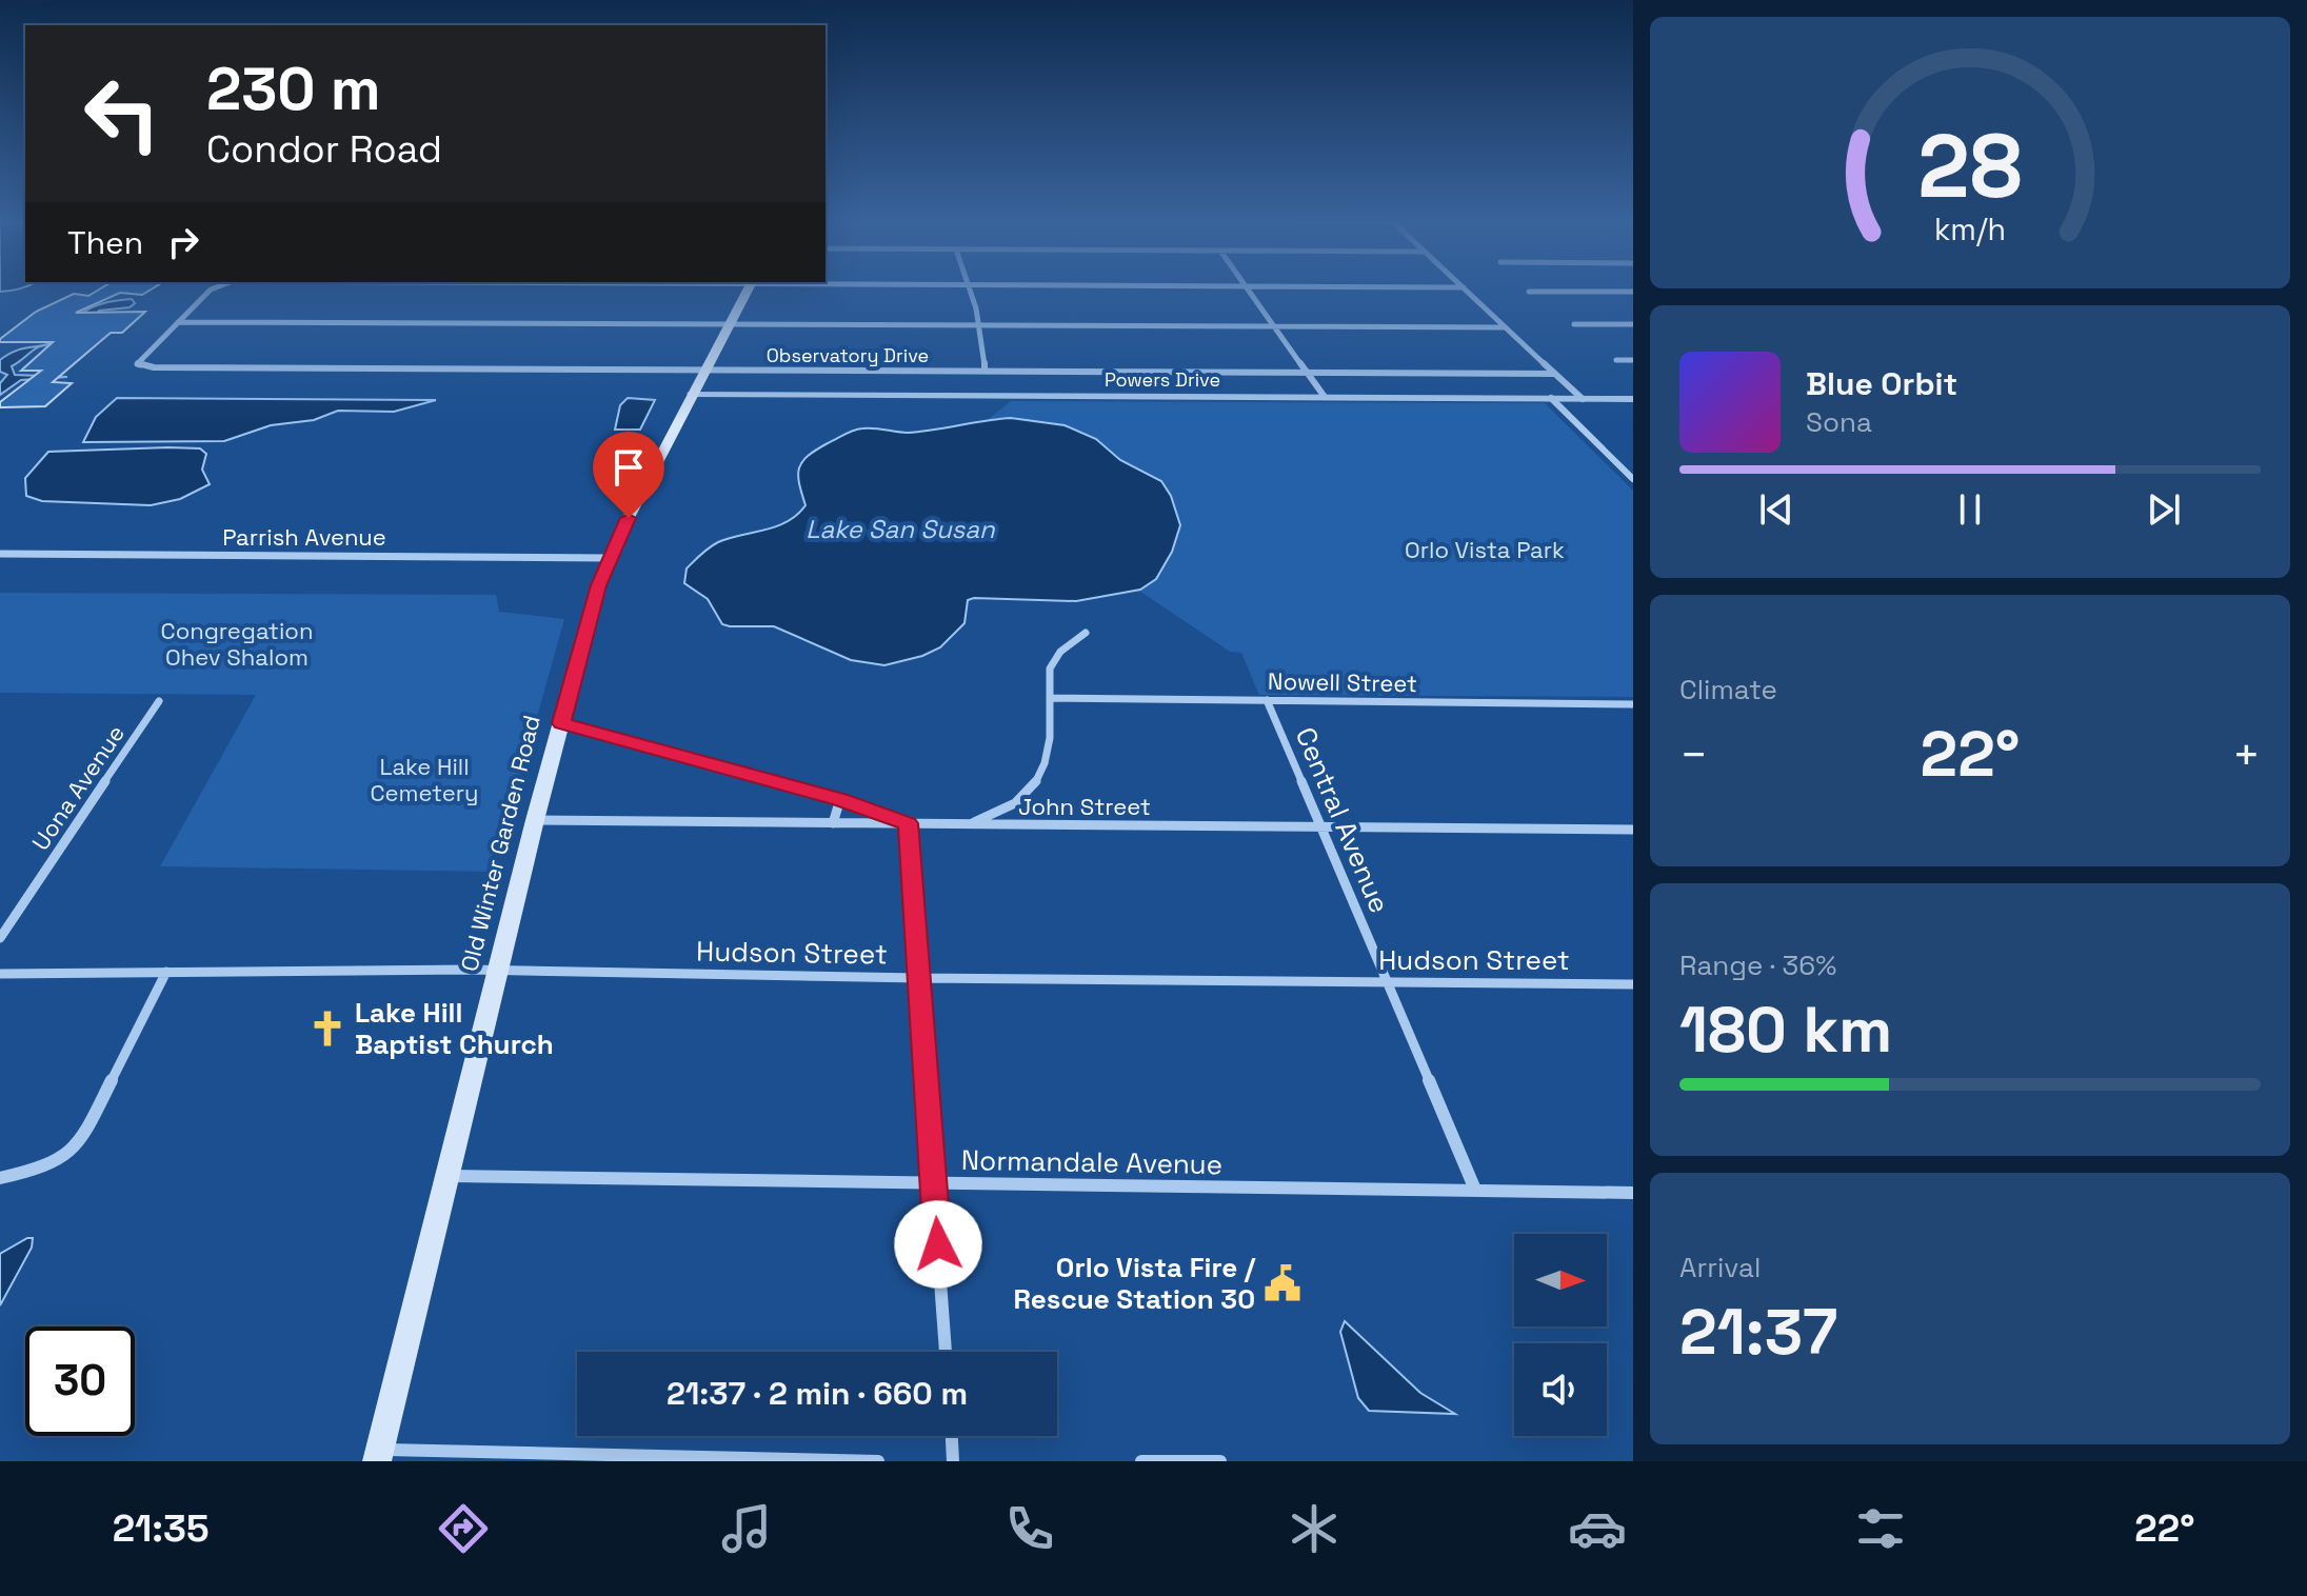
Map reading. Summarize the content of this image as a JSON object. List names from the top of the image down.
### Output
{
  "streets": {
    "main road": ["Old Winter Garden Road"],
    "street": [
      "Observatory Drive",
      "Powers Drive",
      "Parrish Avenue",
      "Nowell Street",
      "Uona Avenue",
      "John Street",
      "Central Avenue",
      "Hudson Street",
      "Normandale Avenue"
    ]
  },
  "crossings": [
    ["Observatory Drive", "Old Winter Garden Road"],
    ["Powers Drive", "Old Winter Garden Road"],
    ["Parrish Avenue", "Old Winter Garden Road"],
    ["Nowell Street", "Central Avenue"],
    ["John Street", "Central Avenue"],
    ["John Street", "Old Winter Garden Road"],
    ["Central Avenue", "Hudson Street"],
    ["Central Avenue", "Normandale Avenue"],
    ["Old Winter Garden Road", "Hudson Street"],
    ["Old Winter Garden Road", "Normandale Avenue"]
  ],
  "water": ["Lake San Susan"],
  "parks": ["Orlo Vista Park", "Congregation Ohev Shalom", "Lake Hill Cemetery"],
  "places": {
    "church": ["Lake Hill Baptist Church"],
    "public building": ["Orlo Vista Fire / Rescue Station 30"]
  },
  "north": "right",
  "page": {
    "turn": ["230 m", "Condor Road"],
    "then": "Then",
    "song": ["Blue Orbit", "Sona"],
    "tile": [
      "Climate",
      ["Range · 36%", "180 km"],
      ["Arrival", "21:37"]
    ],
    "heat": ["−", "22°", "+"],
    "limit": "30",
    "trip": "21:37 · 2 min · 660 m",
    "tabs": ["21:35", "22°"],
    "gauge": ["28", "km/h"]
  }
}
